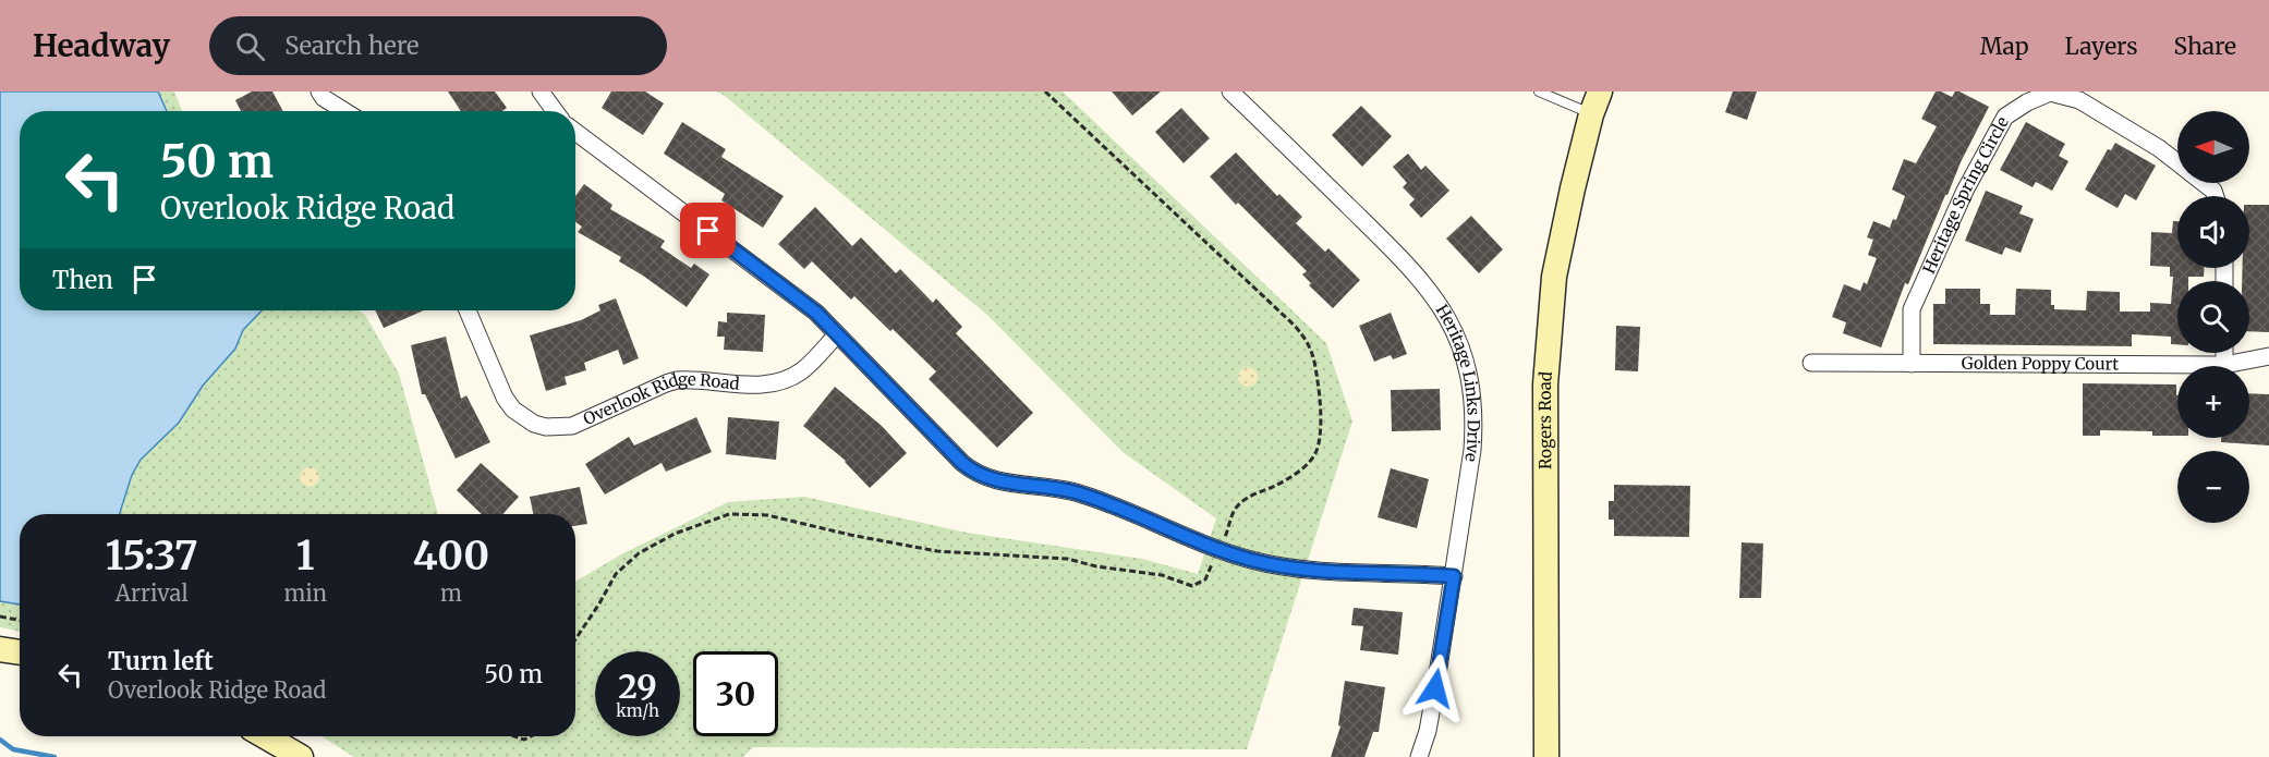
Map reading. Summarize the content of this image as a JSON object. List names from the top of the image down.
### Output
{
  "streets": {
    "main road": ["Rogers Road"],
    "street": [
      "Heritage Spring Circle",
      "Golden Poppy Court",
      "Heritage Links Drive",
      "Overlook Ridge Road"
    ]
  },
  "crossings": [
    ["Heritage Spring Circle", "Golden Poppy Court"]
  ],
  "north": "left",
  "page": {
    "header": "Headway",
    "search": "Search here",
    "nav": ["Map", "Layers", "Share"],
    "map_buttons": ["+", "−"],
    "turn": ["50 m", "Overlook Ridge Road"],
    "then": "Then",
    "eta": [
      "15:37",
      "Arrival",
      "1",
      "min",
      "400",
      "m"
    ],
    "list": [
      {
        "name": "Turn left",
        "note": "Overlook Ridge Road",
        "value": "50 m"
      }
    ],
    "speed": "29 km/h",
    "limit": "30"
  }
}
